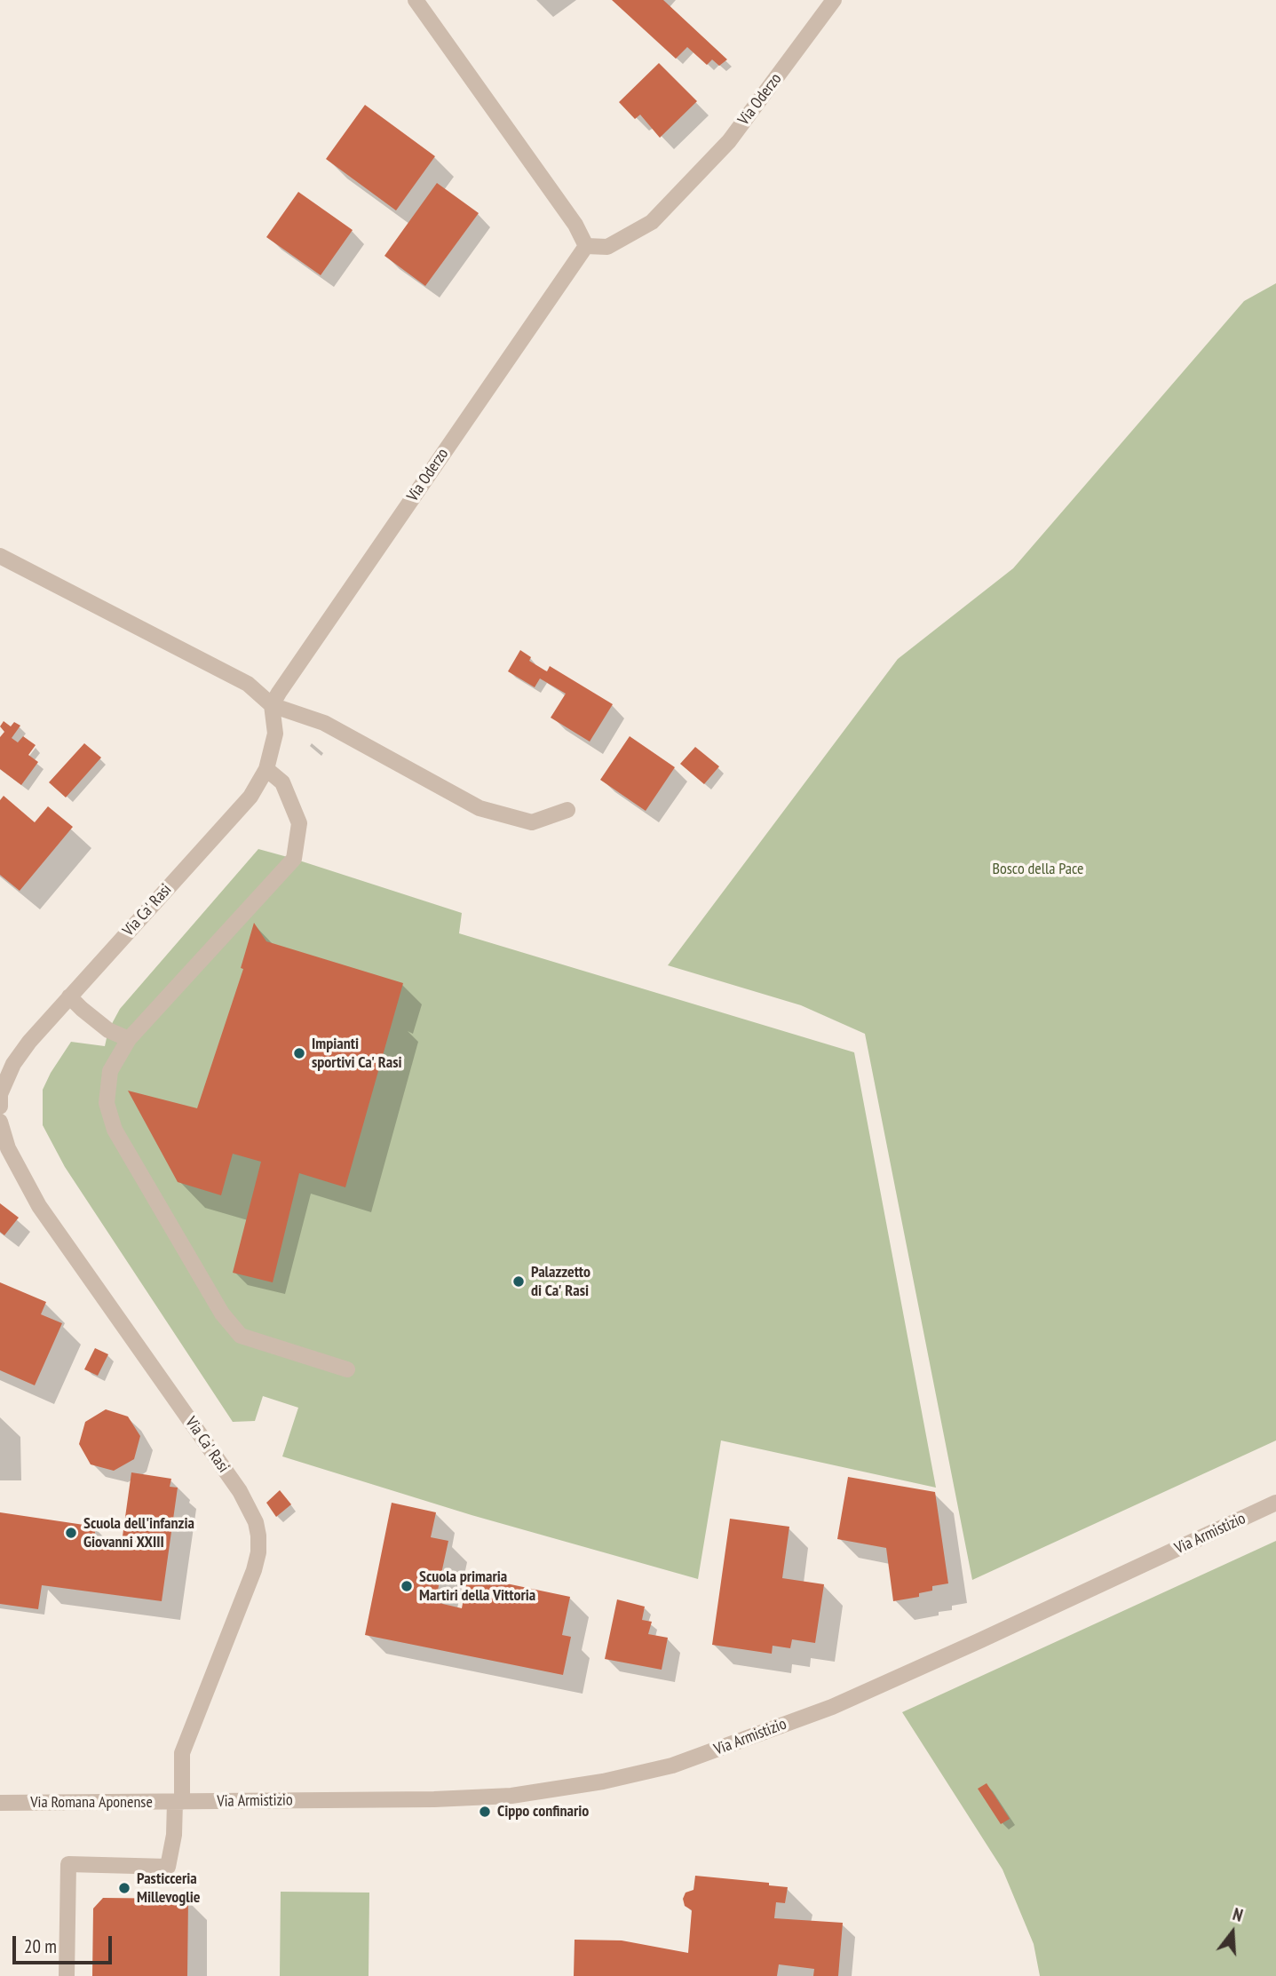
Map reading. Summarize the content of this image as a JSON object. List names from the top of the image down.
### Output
{
  "streets": {
    "street": [
      "Via Oderzo",
      "Via Ca' Rasi",
      "Via Armistizio",
      "Via Romana Aponense"
    ]
  },
  "crossings": [
    ["Via Oderzo", "Via Ca' Rasi"],
    ["Via Ca' Rasi", "Via Armistizio"],
    ["Via Ca' Rasi", "Via Romana Aponense"],
    ["Via Armistizio", "Via Romana Aponense"]
  ],
  "parks": ["Bosco della Pace"],
  "places": [
    "Impianti sportivi Ca' Rasi",
    "Palazzetto di Ca' Rasi",
    "Scuola dell'infanzia Giovanni XXIII",
    "Scuola primaria Martiri della Vittoria",
    "Cippo confinario",
    "Pasticceria Millevoglie"
  ],
  "scale_bar": "20 m",
  "north": "top"
}
